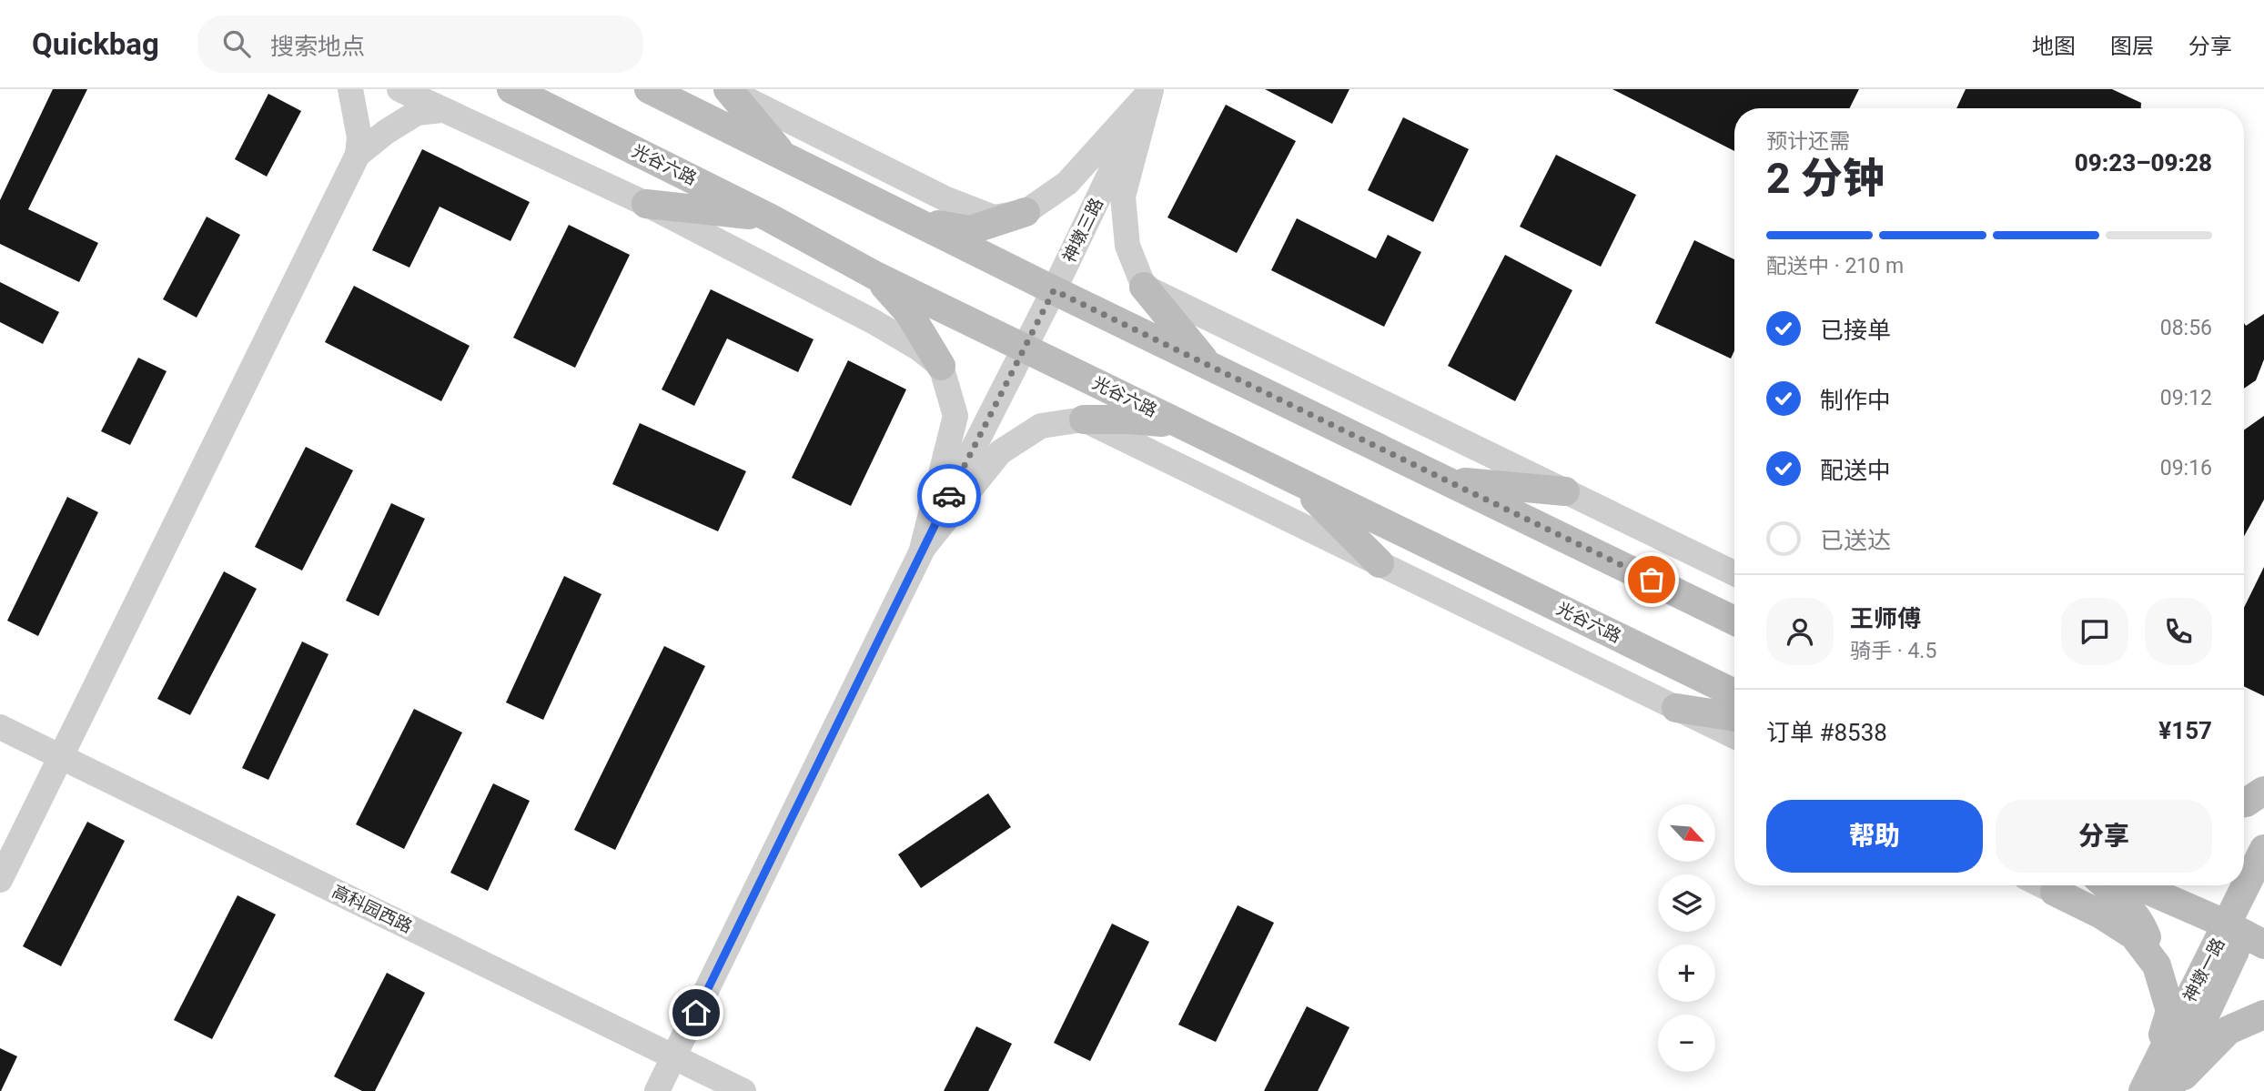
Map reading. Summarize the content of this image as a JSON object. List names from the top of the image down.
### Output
{
  "streets": {
    "main road": ["光谷六路", "神墩一路"],
    "street": ["神墩三路", "高科园西路"]
  },
  "crossings": [
    ["光谷六路", "神墩三路"],
    ["神墩三路", "高科园西路"]
  ],
  "north": "bottom right",
  "page": {
    "header": "Quickbag",
    "search": "搜索地点",
    "nav": ["地图", "图层", "分享"],
    "heading": ["2 分钟", "预计还需", "09:23–09:28"],
    "panel": [
      "王师傅",
      "骑手 · 4.5",
      "订单 #8538",
      "¥157"
    ],
    "bar": "配送中 · 210 m",
    "list": [
      ["已接单", "08:56"],
      ["制作中", "09:12"],
      ["配送中", "09:16"],
      "已送达"
    ],
    "buttons": ["帮助", "分享"],
    "map_buttons": ["+", "−"]
  }
}
